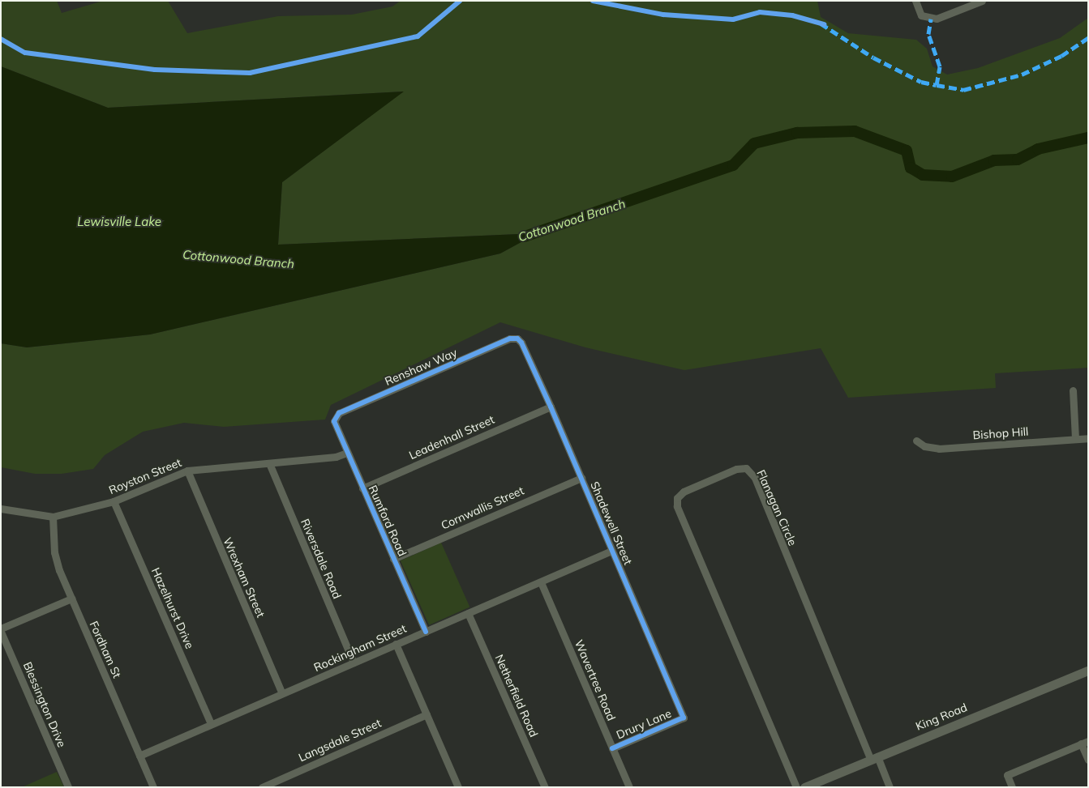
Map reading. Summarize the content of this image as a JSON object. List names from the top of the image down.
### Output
{
  "streets": {
    "street": [
      "Renshaw Way",
      "Bishop Hill",
      "Leadenhall Street",
      "Royston Street",
      "Cornwallis Street",
      "Flanagan Circle",
      "Rumford Road",
      "Shadewell Street",
      "Riversdale Road",
      "Wrexham Street",
      "Hazelhurst Drive",
      "Rockingham Street",
      "Fordham St",
      "Wavertree Road",
      "Netherfield Road",
      "Blessington Drive",
      "King Road",
      "Drury Lane",
      "Langsdale Street"
    ]
  },
  "crossings": [
    ["Renshaw Way", "Rumford Road"],
    ["Renshaw Way", "Shadewell Street"],
    ["Leadenhall Street", "Rumford Road"],
    ["Leadenhall Street", "Shadewell Street"],
    ["Royston Street", "Rumford Road"],
    ["Royston Street", "Riversdale Road"],
    ["Royston Street", "Wrexham Street"],
    ["Royston Street", "Hazelhurst Drive"],
    ["Royston Street", "Fordham St"],
    ["Cornwallis Street", "Rumford Road"],
    ["Cornwallis Street", "Shadewell Street"],
    ["Flanagan Circle", "King Road"],
    ["Rumford Road", "Rockingham Street"],
    ["Shadewell Street", "Rockingham Street"],
    ["Shadewell Street", "Drury Lane"],
    ["Riversdale Road", "Rockingham Street"],
    ["Wrexham Street", "Rockingham Street"],
    ["Hazelhurst Drive", "Rockingham Street"],
    ["Rockingham Street", "Fordham St"],
    ["Rockingham Street", "Wavertree Road"],
    ["Rockingham Street", "Netherfield Road"],
    ["Wavertree Road", "Drury Lane"]
  ],
  "water": ["Cottonwood Branch", "Lewisville Lake"]
}
